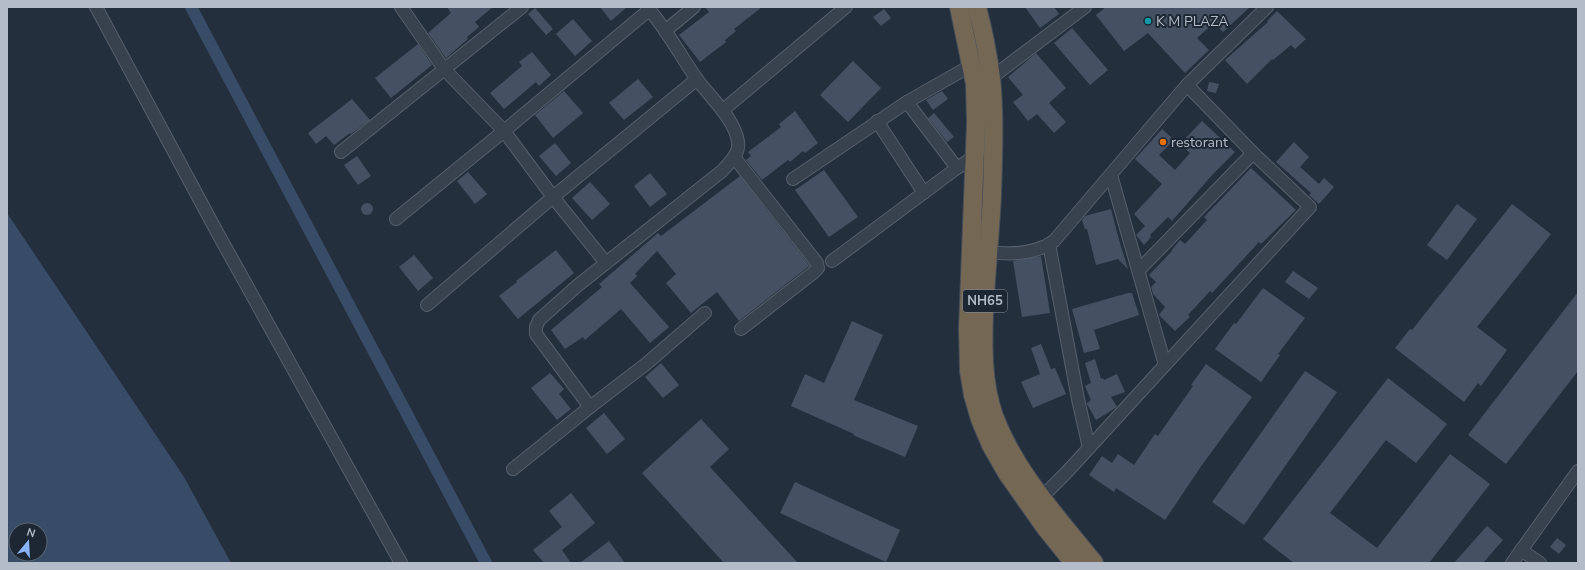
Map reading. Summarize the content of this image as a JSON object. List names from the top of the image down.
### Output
{
  "streets": {
    "highway": ["NH65"]
  },
  "places": ["K M PLAZA", "restorant"],
  "north": "top"
}
